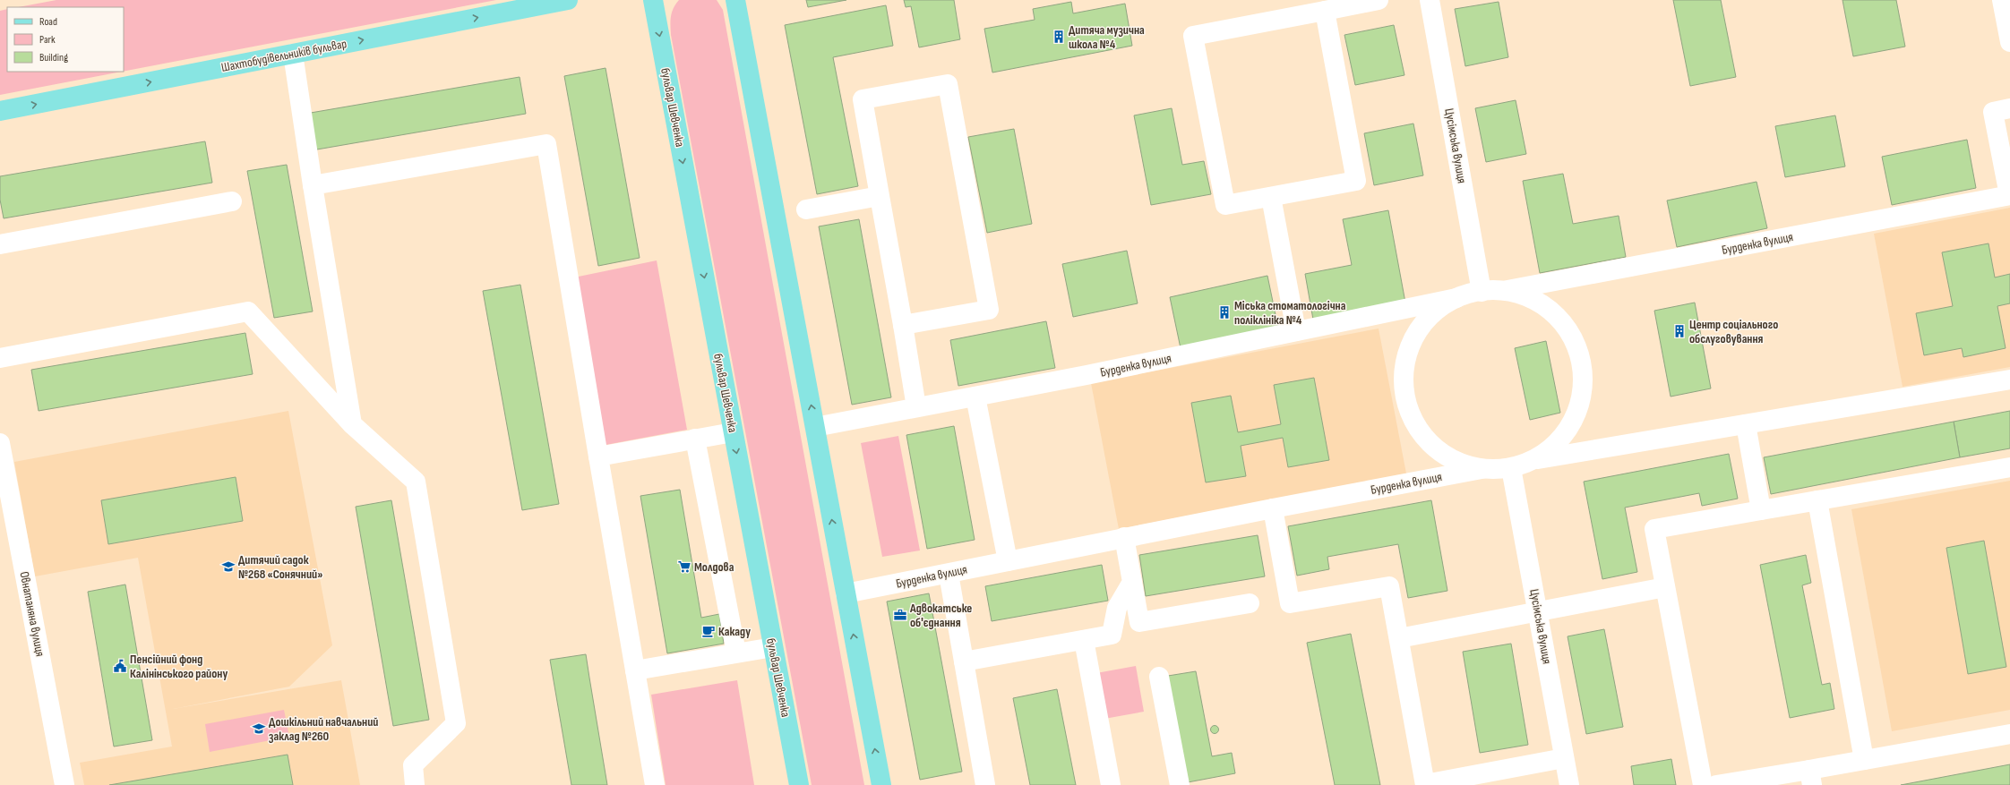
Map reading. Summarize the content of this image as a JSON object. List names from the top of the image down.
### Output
{
  "streets": {
    "main road": ["Шахтобудівельників бульвар", "бульвар Шевченка"],
    "street": ["Цусімська вулиця", "Бурденка вулиця", "Овнатаняна вулиця"]
  },
  "one_way": ["Шахтобудівельників бульвар"],
  "places": {
    "building": ["Дитяча музична школа №4", "Міська стоматологічна поліклініка №4", "Центр соціального обслуговування"],
    "school or university": ["Дитячий садок №268 «Сонячний»", "Дошкільний навчальний заклад №260"],
    "supermarket": ["Молдова"],
    "office": ["Адвокатське об'єднання"],
    "cafe": ["Какаду"],
    "public building": ["Пенсійний фонд Калінінського району"]
  },
  "legend": ["Road", "Park", "Building"]
}
